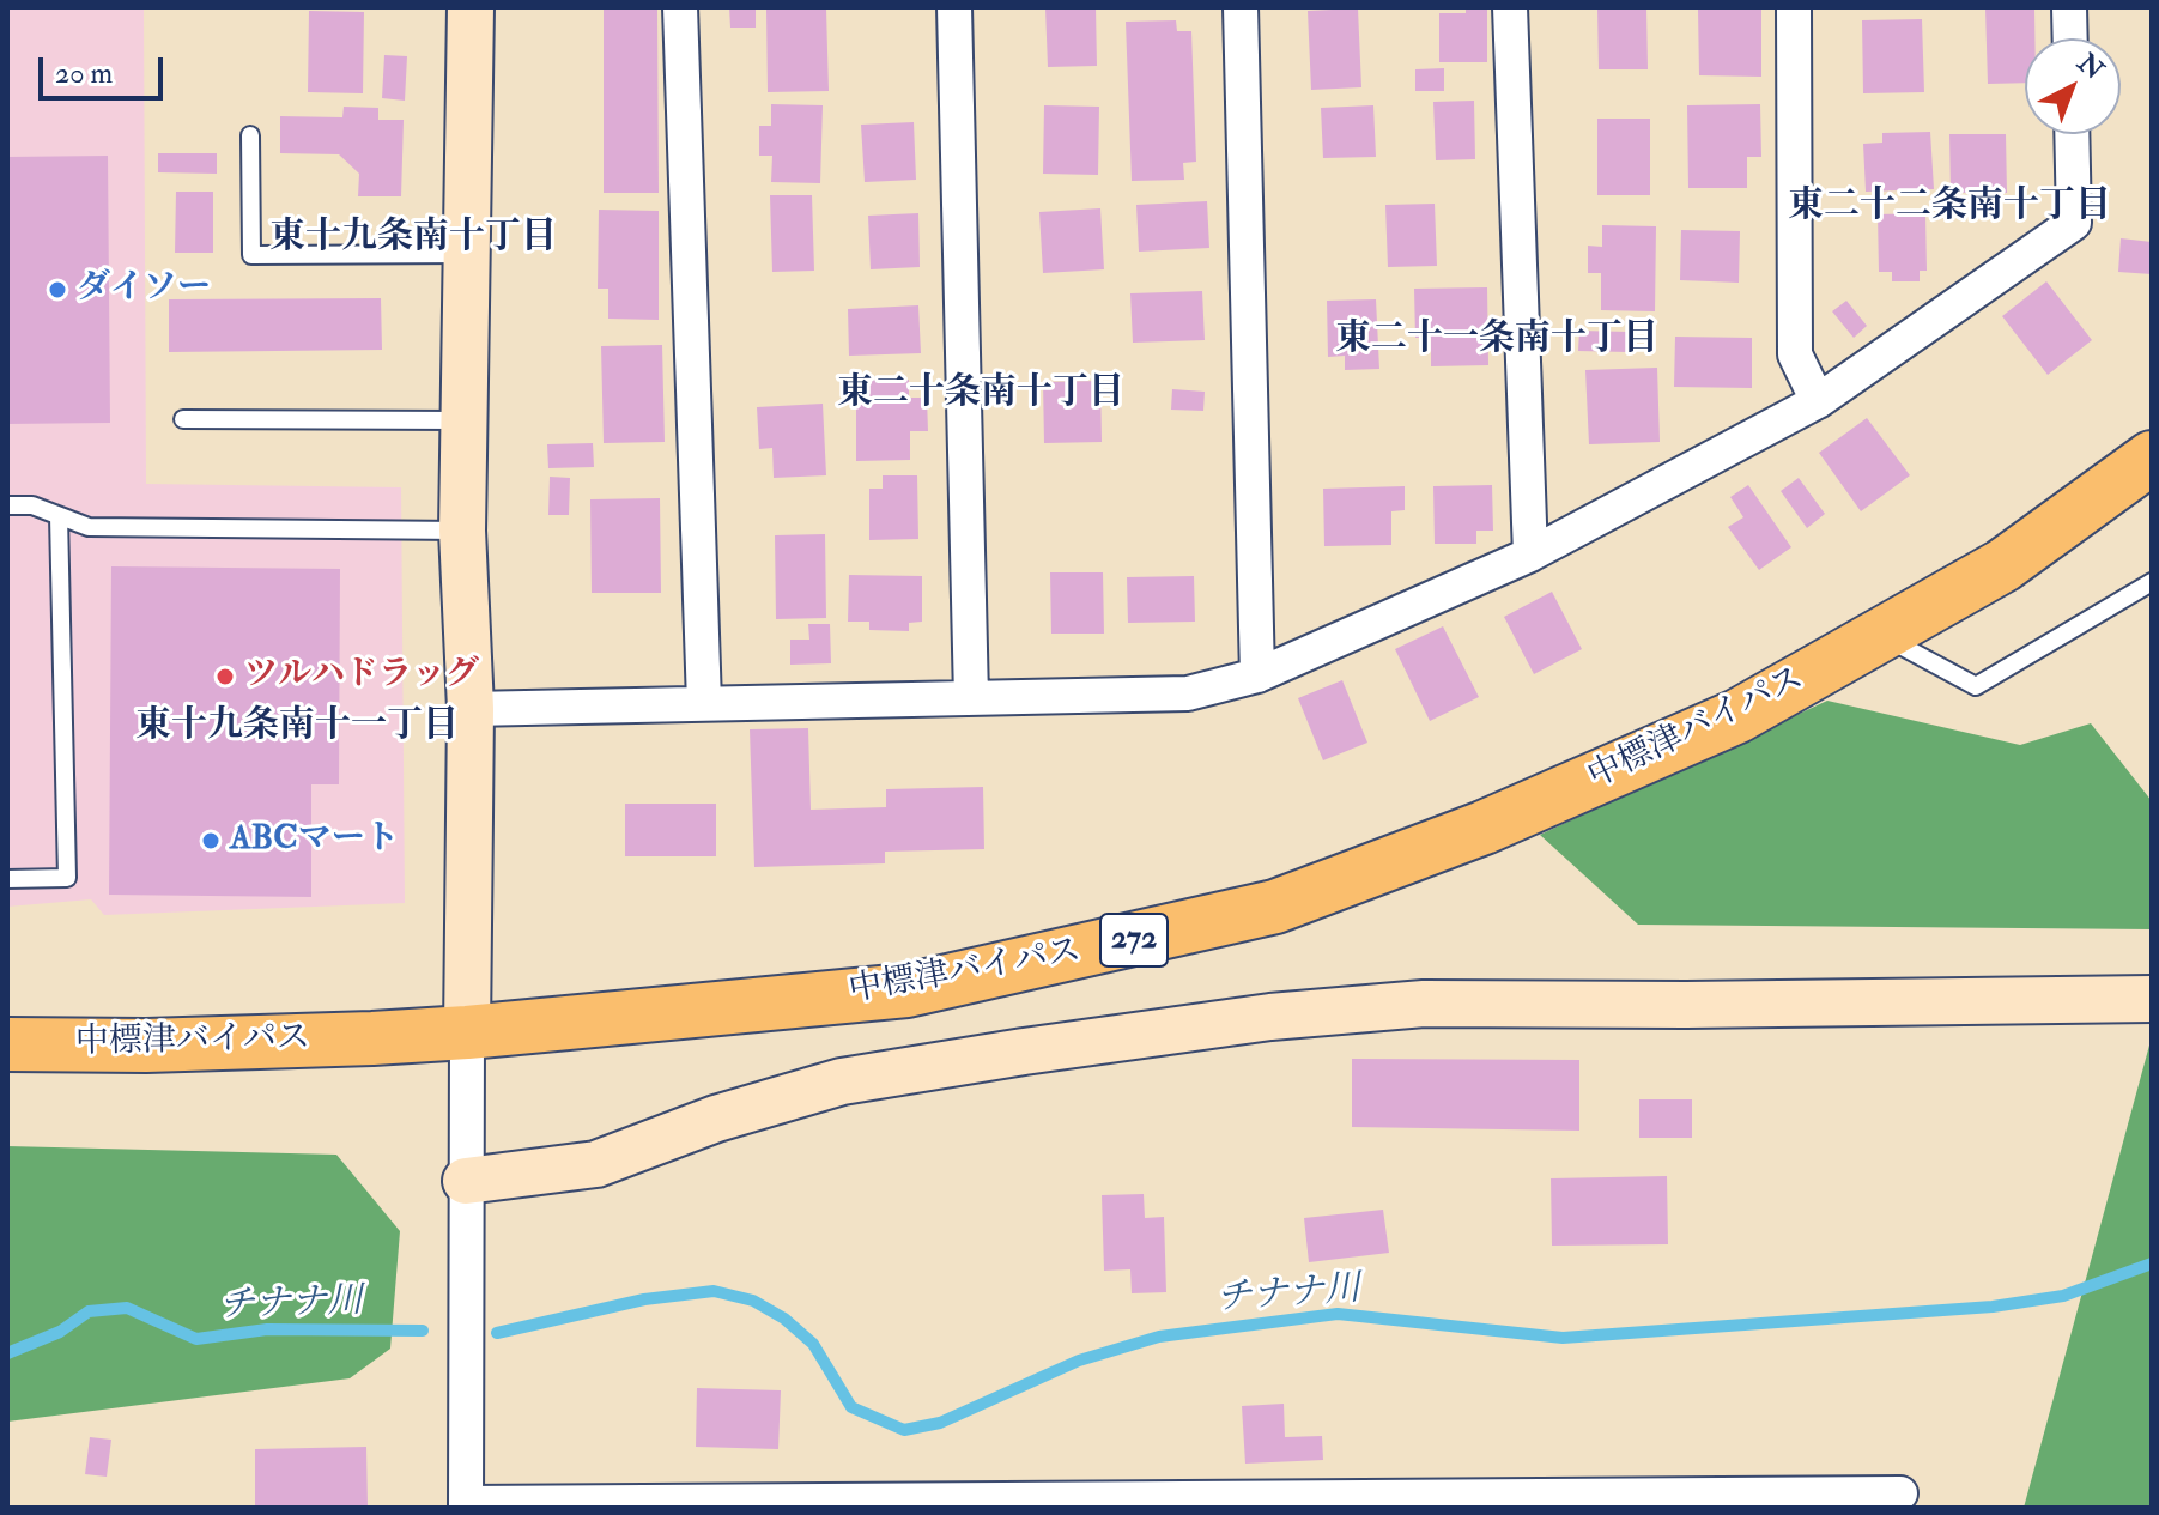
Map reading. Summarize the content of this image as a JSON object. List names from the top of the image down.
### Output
{
  "streets": {
    "highway": ["中標津バイパス", "272"]
  },
  "districts": [
    "東二十二条南十丁目",
    "東十九条南十丁目",
    "東二十一条南十丁目",
    "東二十条南十丁目",
    "東十九条南十一丁目"
  ],
  "water": ["チナナ川"],
  "places": ["ダイソー", "ツルハドラッグ", "ABCマート"],
  "scale_bar": "20 m",
  "north": "top right"
}
